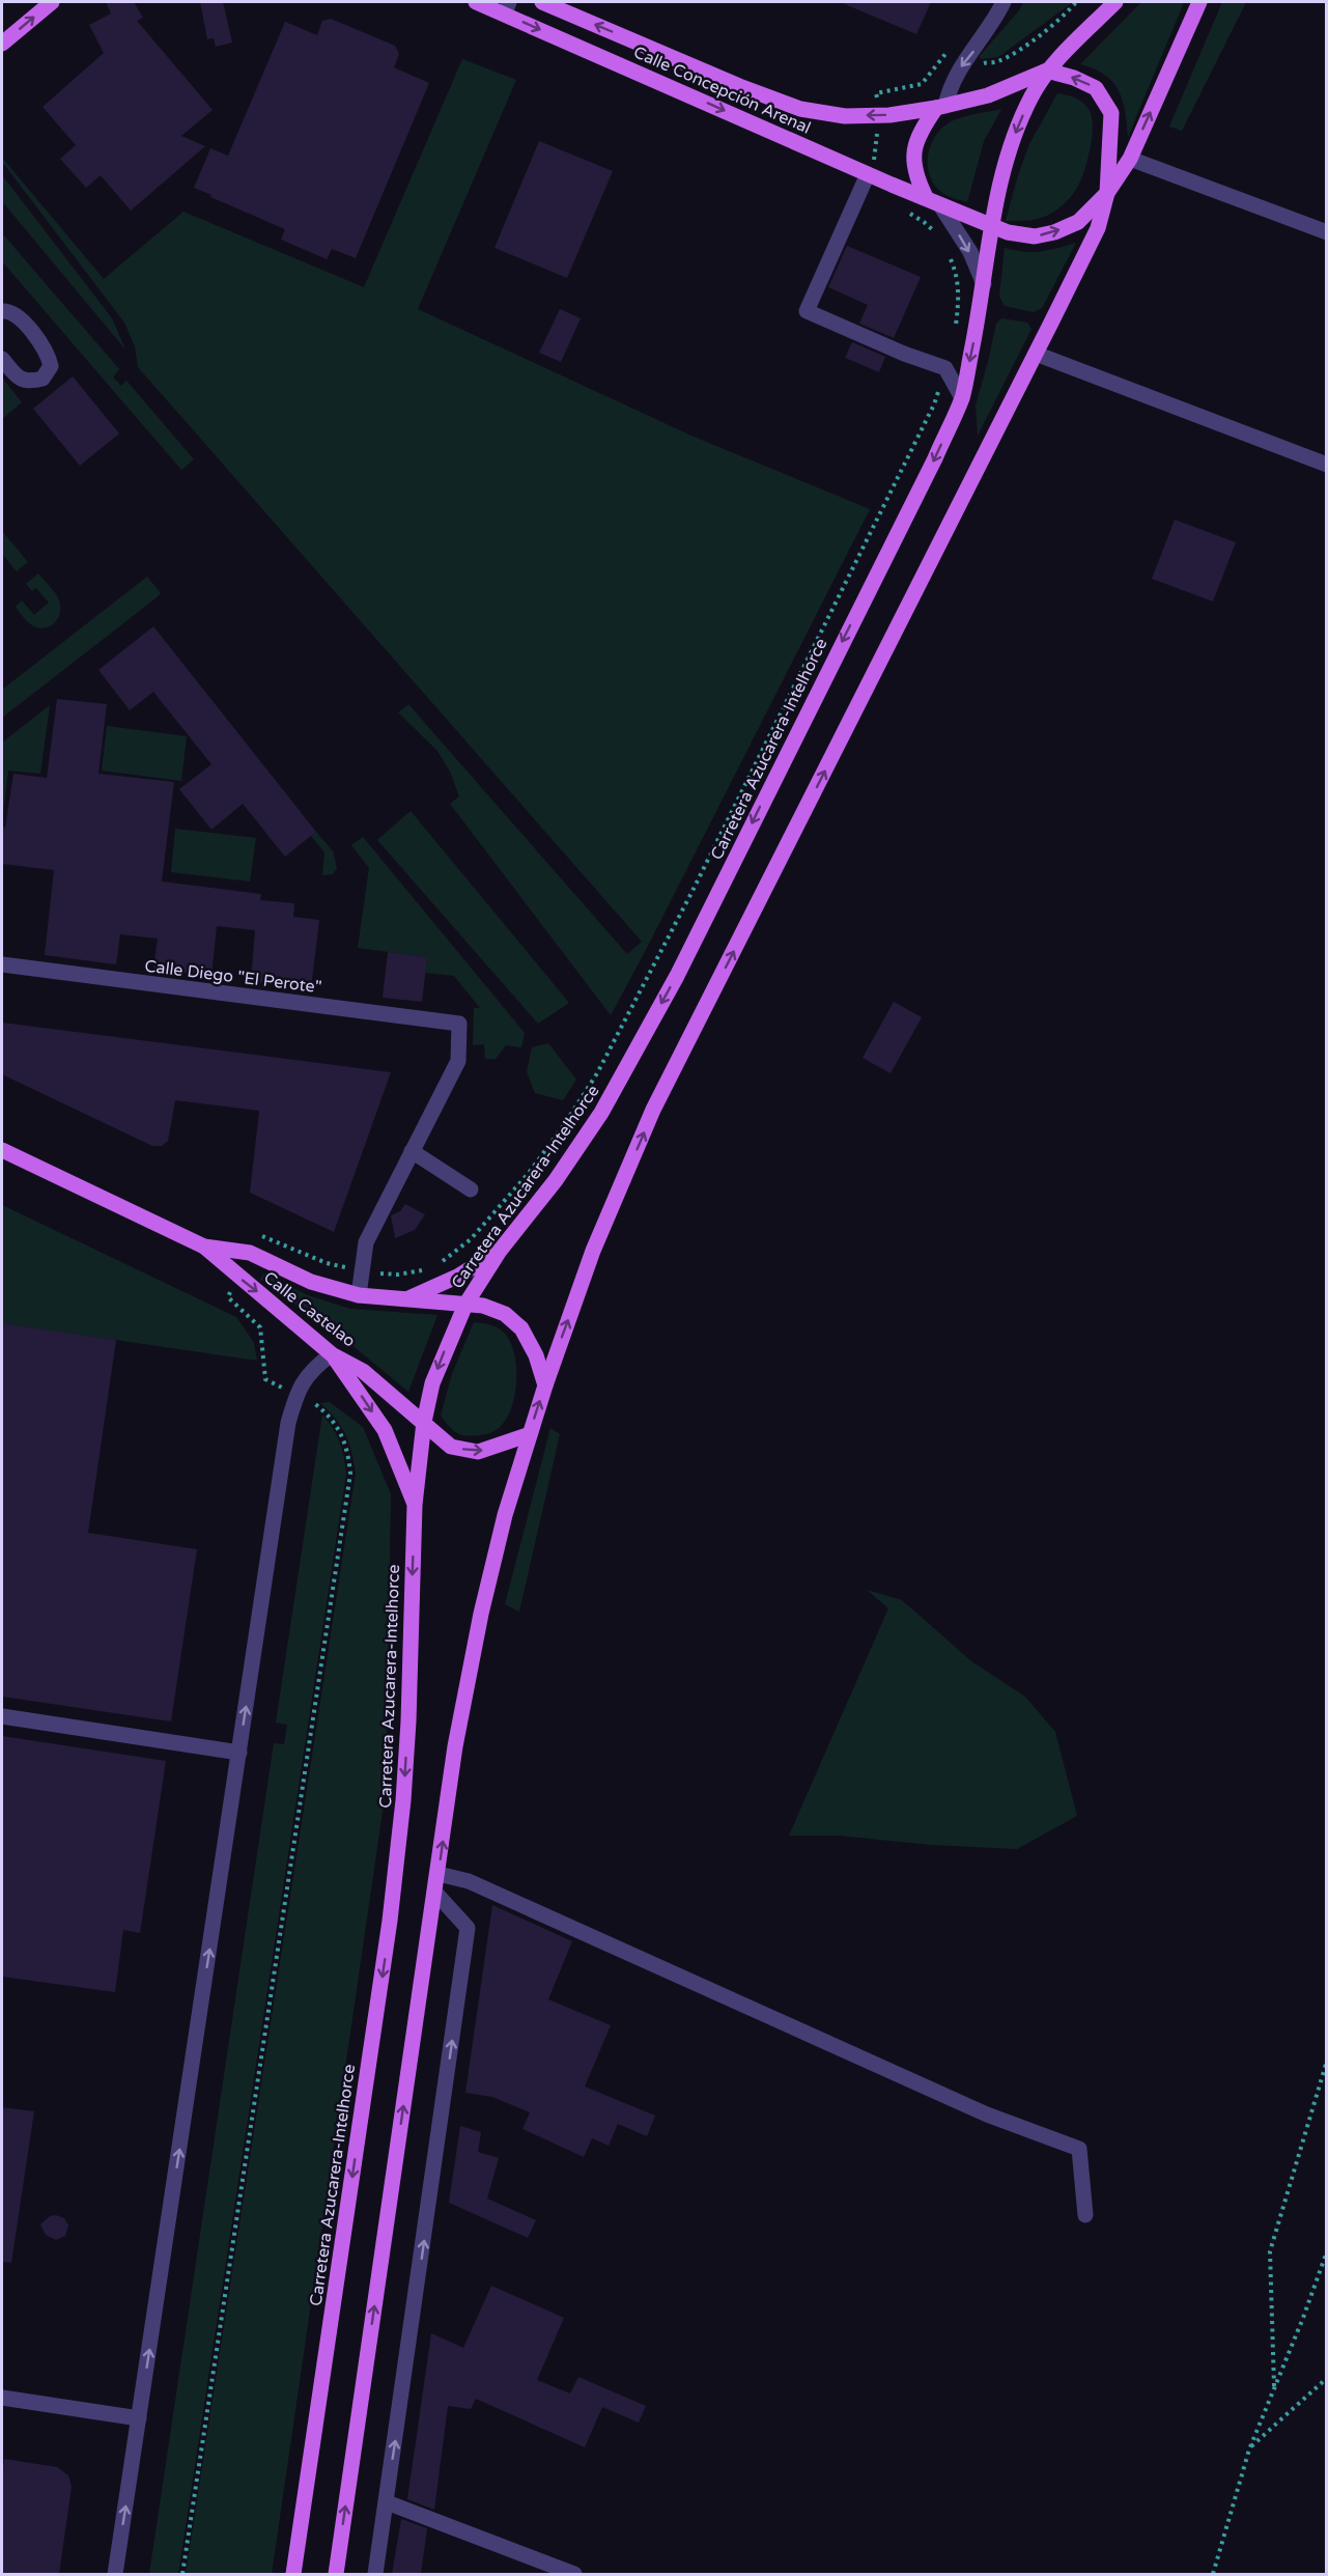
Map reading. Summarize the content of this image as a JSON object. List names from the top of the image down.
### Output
{
  "streets": {
    "main road": ["Calle Concepción Arenal", "Carretera Azucarera-Intelhorce", "Calle Castelao"],
    "street": ["Calle Diego \"El Perote\""]
  },
  "crossings": [
    ["Calle Concepción Arenal", "Carretera Azucarera-Intelhorce"],
    ["Carretera Azucarera-Intelhorce", "Calle Castelao"]
  ]
}
